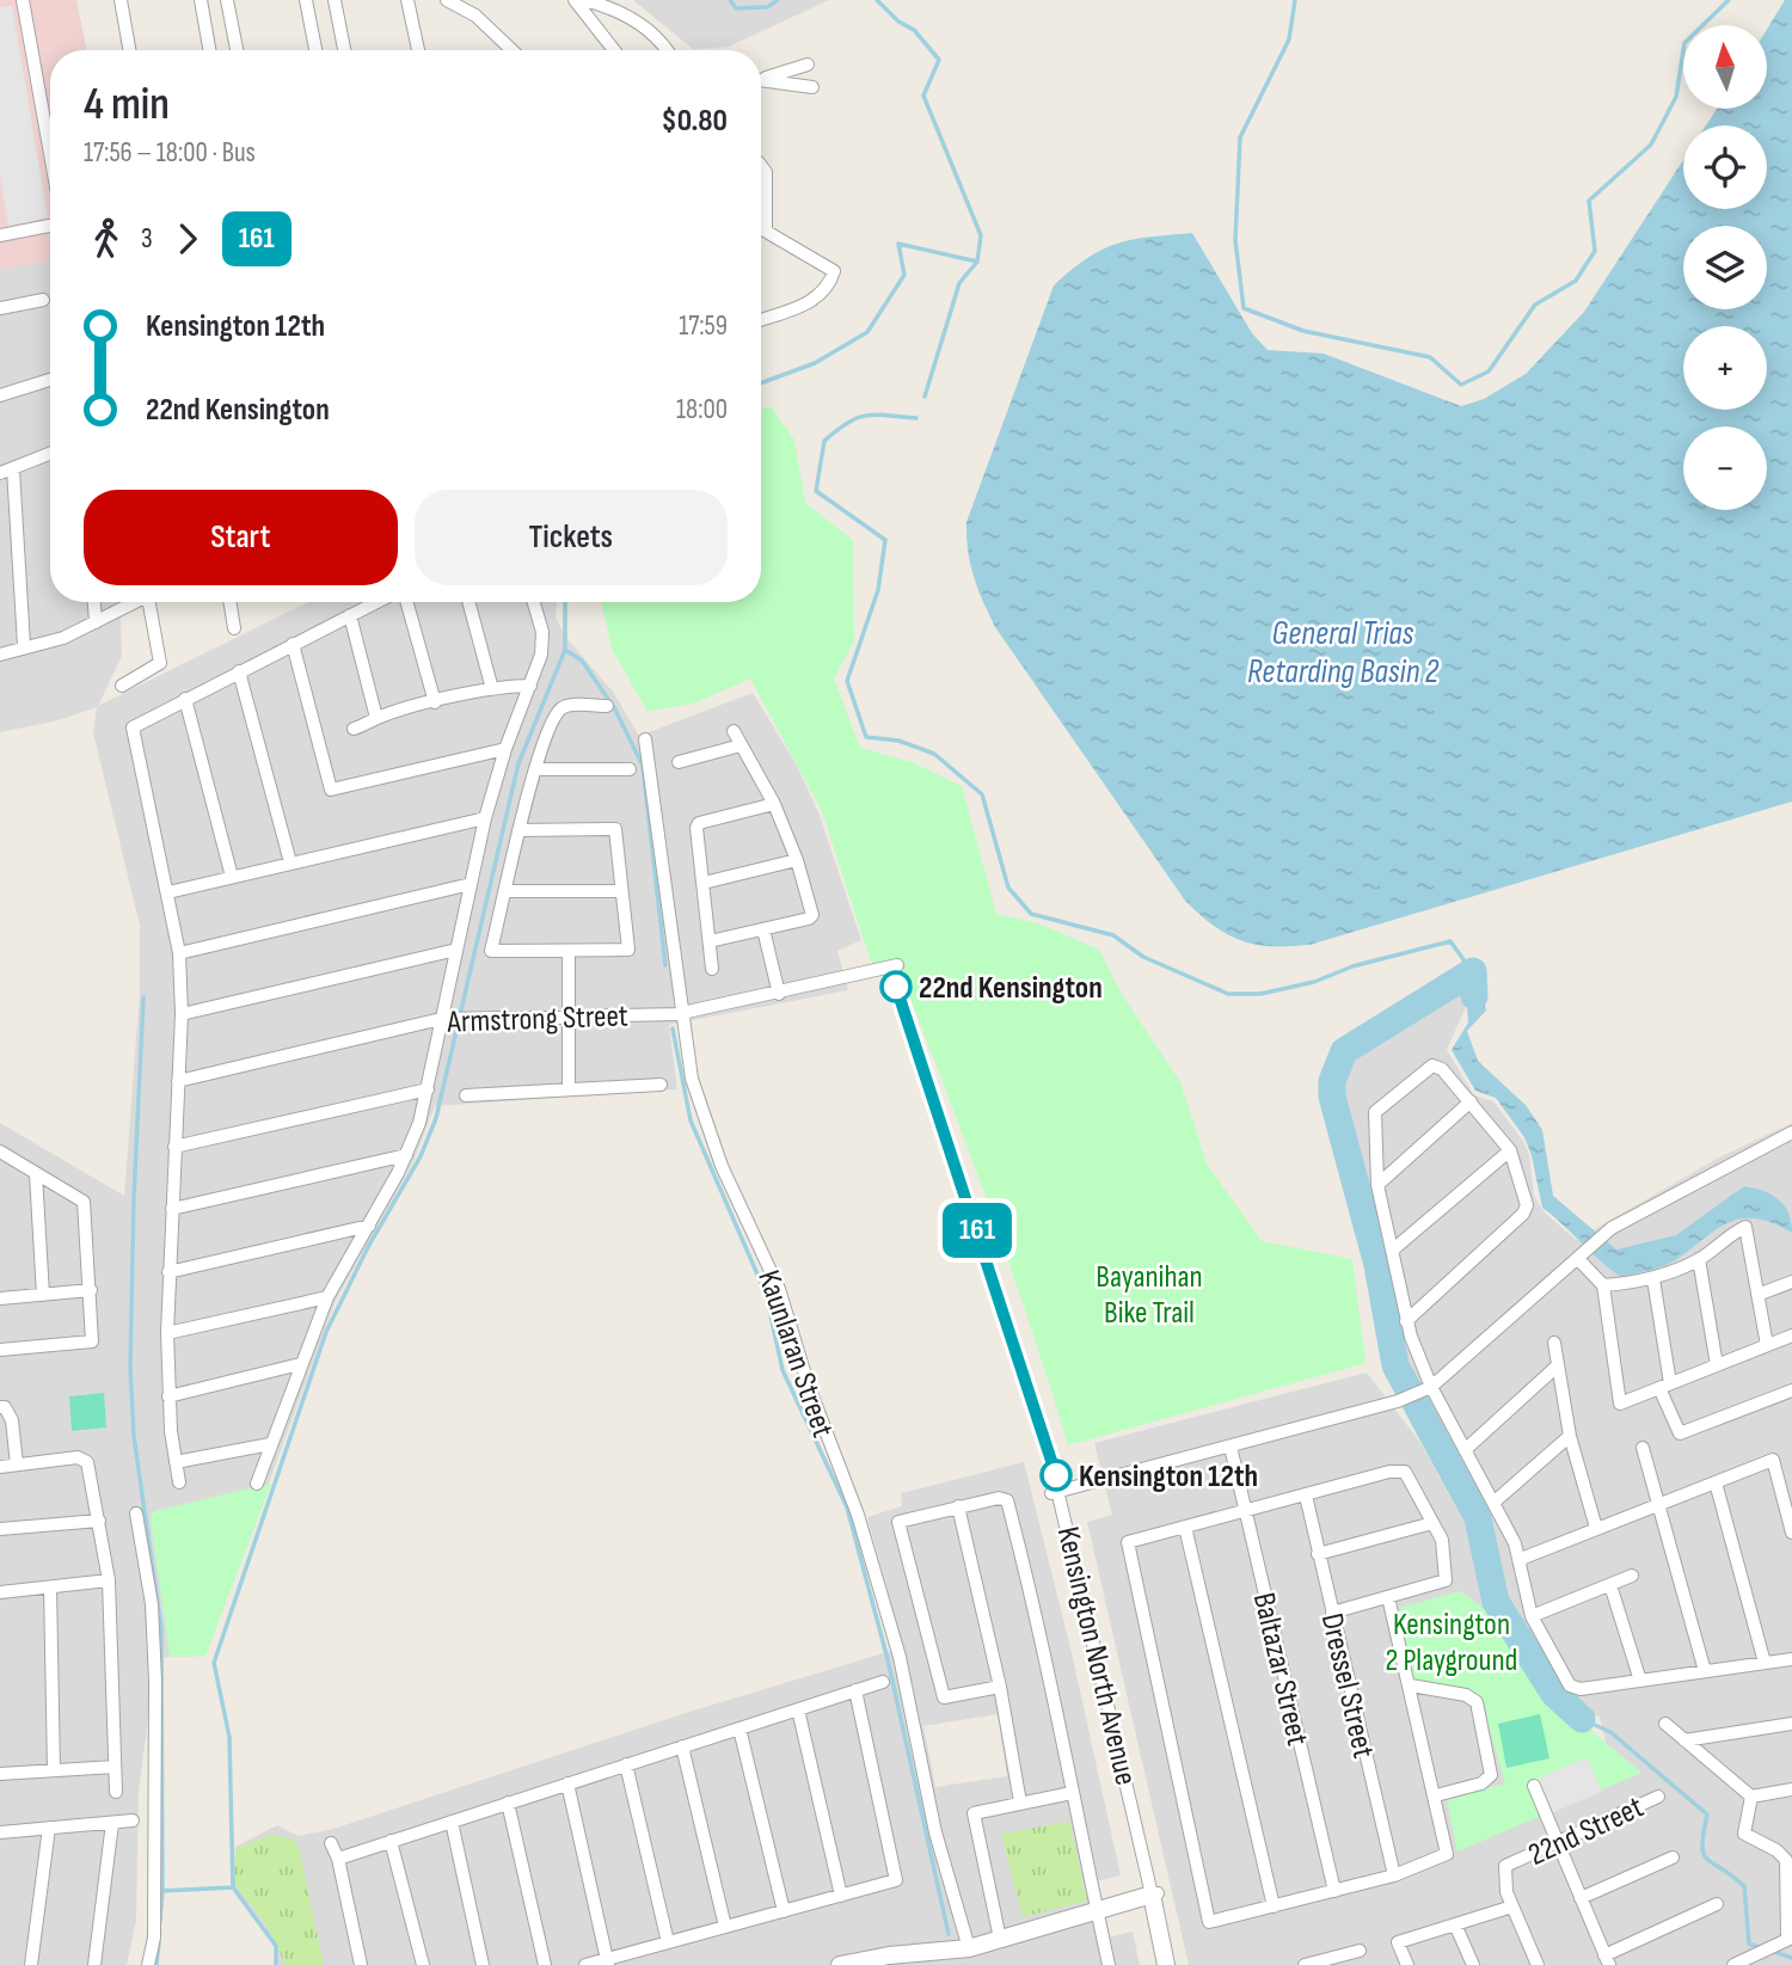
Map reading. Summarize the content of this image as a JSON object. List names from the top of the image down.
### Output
{
  "streets": {
    "street": [
      "Armstrong Street",
      "Kaunlaran Street",
      "Kensington North Avenue",
      "Baltazar Street",
      "Dressel Street",
      "22nd Street"
    ]
  },
  "crossings": [
    ["Armstrong Street", "Kaunlaran Street"],
    ["Armstrong Street", "Kensington North Avenue"]
  ],
  "water": ["General Trias Retarding Basin 2"],
  "parks": ["Bayanihan Bike Trail", "Kensington 2 Playground"],
  "places": ["22nd Kensington", "Kensington 12th"],
  "lines": ["bus line 161"],
  "north": "top",
  "page": {
    "on_map": "161",
    "map_buttons": ["+", "−"],
    "heading": ["4 min", "17:56 – 18:00 · Bus", "$0.80"],
    "legs": ["3", "161"],
    "list": [
      {
        "name": "Kensington 12th",
        "value": "17:59"
      },
      {
        "name": "22nd Kensington",
        "value": "18:00"
      }
    ],
    "buttons": ["Start", "Tickets"]
  }
}
